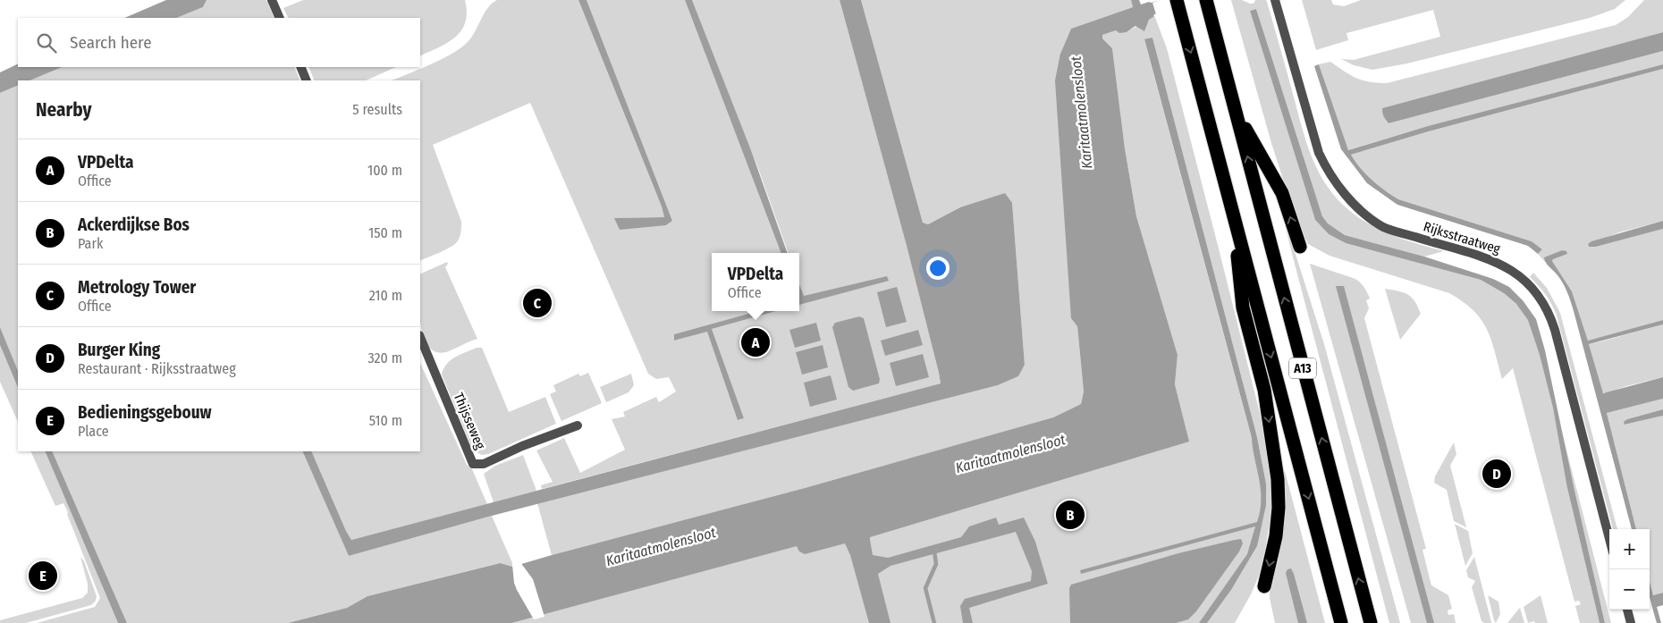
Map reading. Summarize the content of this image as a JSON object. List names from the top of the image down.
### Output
{
  "streets": {
    "highway": ["A13"],
    "street": ["Rijksstraatweg", "Thijsseweg"]
  },
  "water": ["Karitaatmolensloot"],
  "page": {
    "search": "Search here",
    "heading": ["Nearby", "5 results"],
    "list": [
      {
        "mark": "A",
        "name": "VPDelta",
        "note": "Office",
        "value": "100 m"
      },
      {
        "mark": "B",
        "name": "Ackerdijkse Bos",
        "note": "Park",
        "value": "150 m"
      },
      {
        "mark": "C",
        "name": "Metrology Tower",
        "note": "Office",
        "value": "210 m"
      },
      {
        "mark": "D",
        "name": "Burger King",
        "note": "Restaurant · Rijksstraatweg",
        "value": "320 m"
      },
      {
        "mark": "E",
        "name": "Bedieningsgebouw",
        "note": "Place",
        "value": "510 m"
      }
    ],
    "popup": ["VPDelta", "Office"],
    "pins": [
      "C",
      "A",
      "D",
      "B",
      "E"
    ],
    "map_buttons": ["+", "−"]
  }
}
